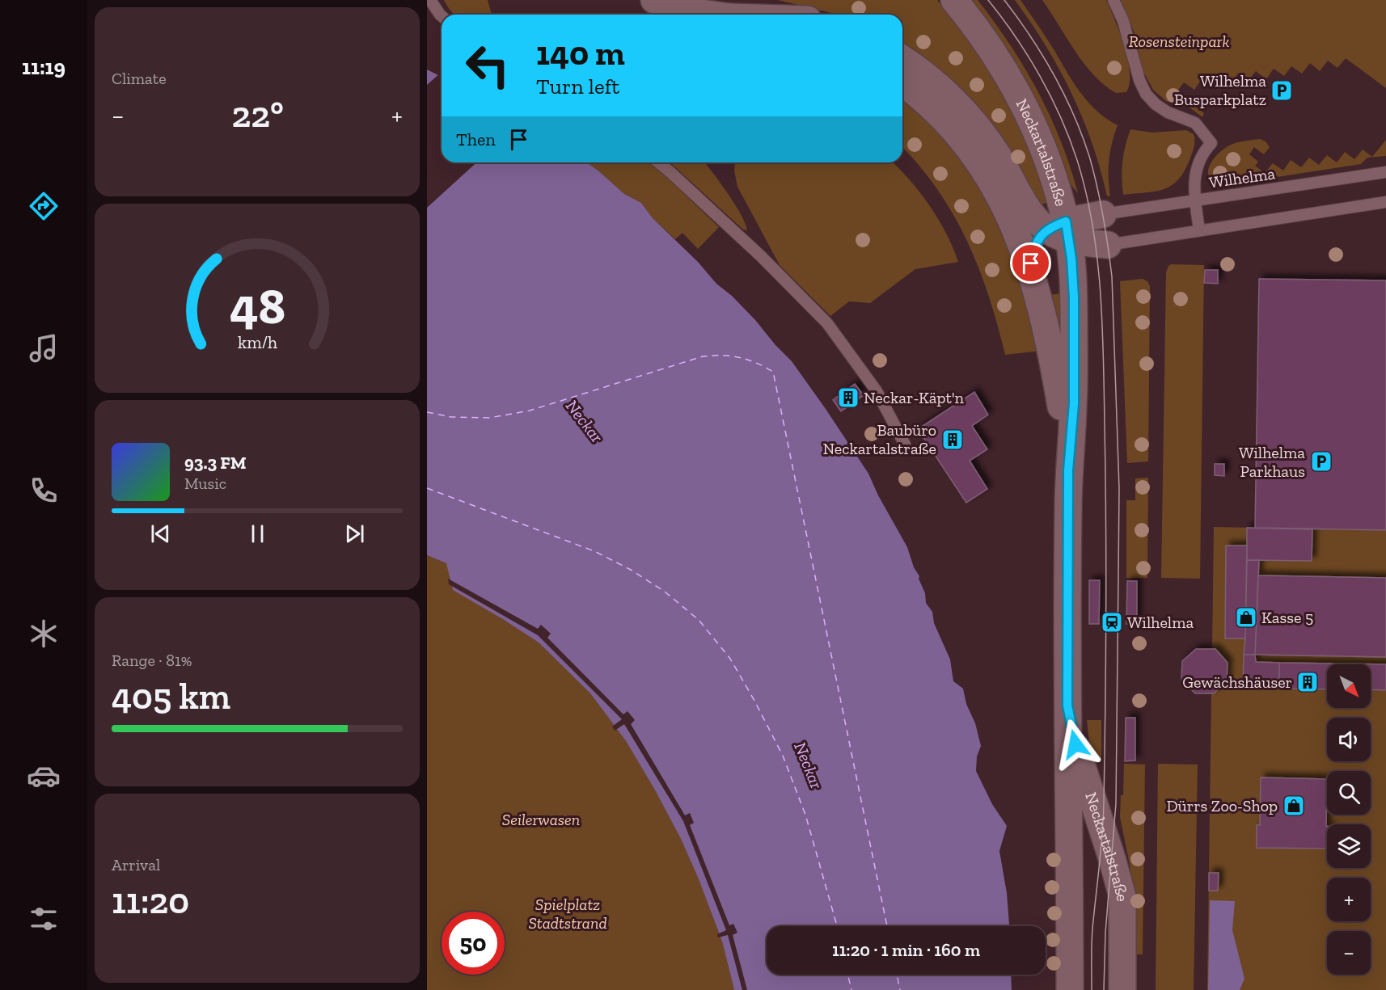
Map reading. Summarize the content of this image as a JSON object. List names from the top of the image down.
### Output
{
  "streets": {
    "main road": ["Neckartalstraße"],
    "lane": ["Wilhelma"]
  },
  "water": ["Neckar"],
  "parks": ["Rosensteinpark", "Seilerwasen", "Spielplatz Stadtstrand"],
  "places": {
    "parking": ["Wilhelma Busparkplatz", "Wilhelma Parkhaus"],
    "building": ["Neckar-Käpt'n", "Baubüro Neckartalstraße", "Gewächshäuser"],
    "shop": ["Kasse 5", "Dürrs Zoo-Shop"],
    "station": ["Wilhelma"]
  },
  "north": "bottom right",
  "page": {
    "tabs": "11:19",
    "tile": [
      "Climate",
      ["Range · 81%", "405 km"],
      ["Arrival", "11:20"]
    ],
    "turn": ["140 m", "Turn left"],
    "heat": ["−", "22°", "+"],
    "then": "Then",
    "song": ["93.3 FM", "Music"],
    "map_buttons": ["+", "−"],
    "limit": "50",
    "trip": "11:20 · 1 min · 160 m",
    "gauge": ["48", "km/h"]
  }
}
